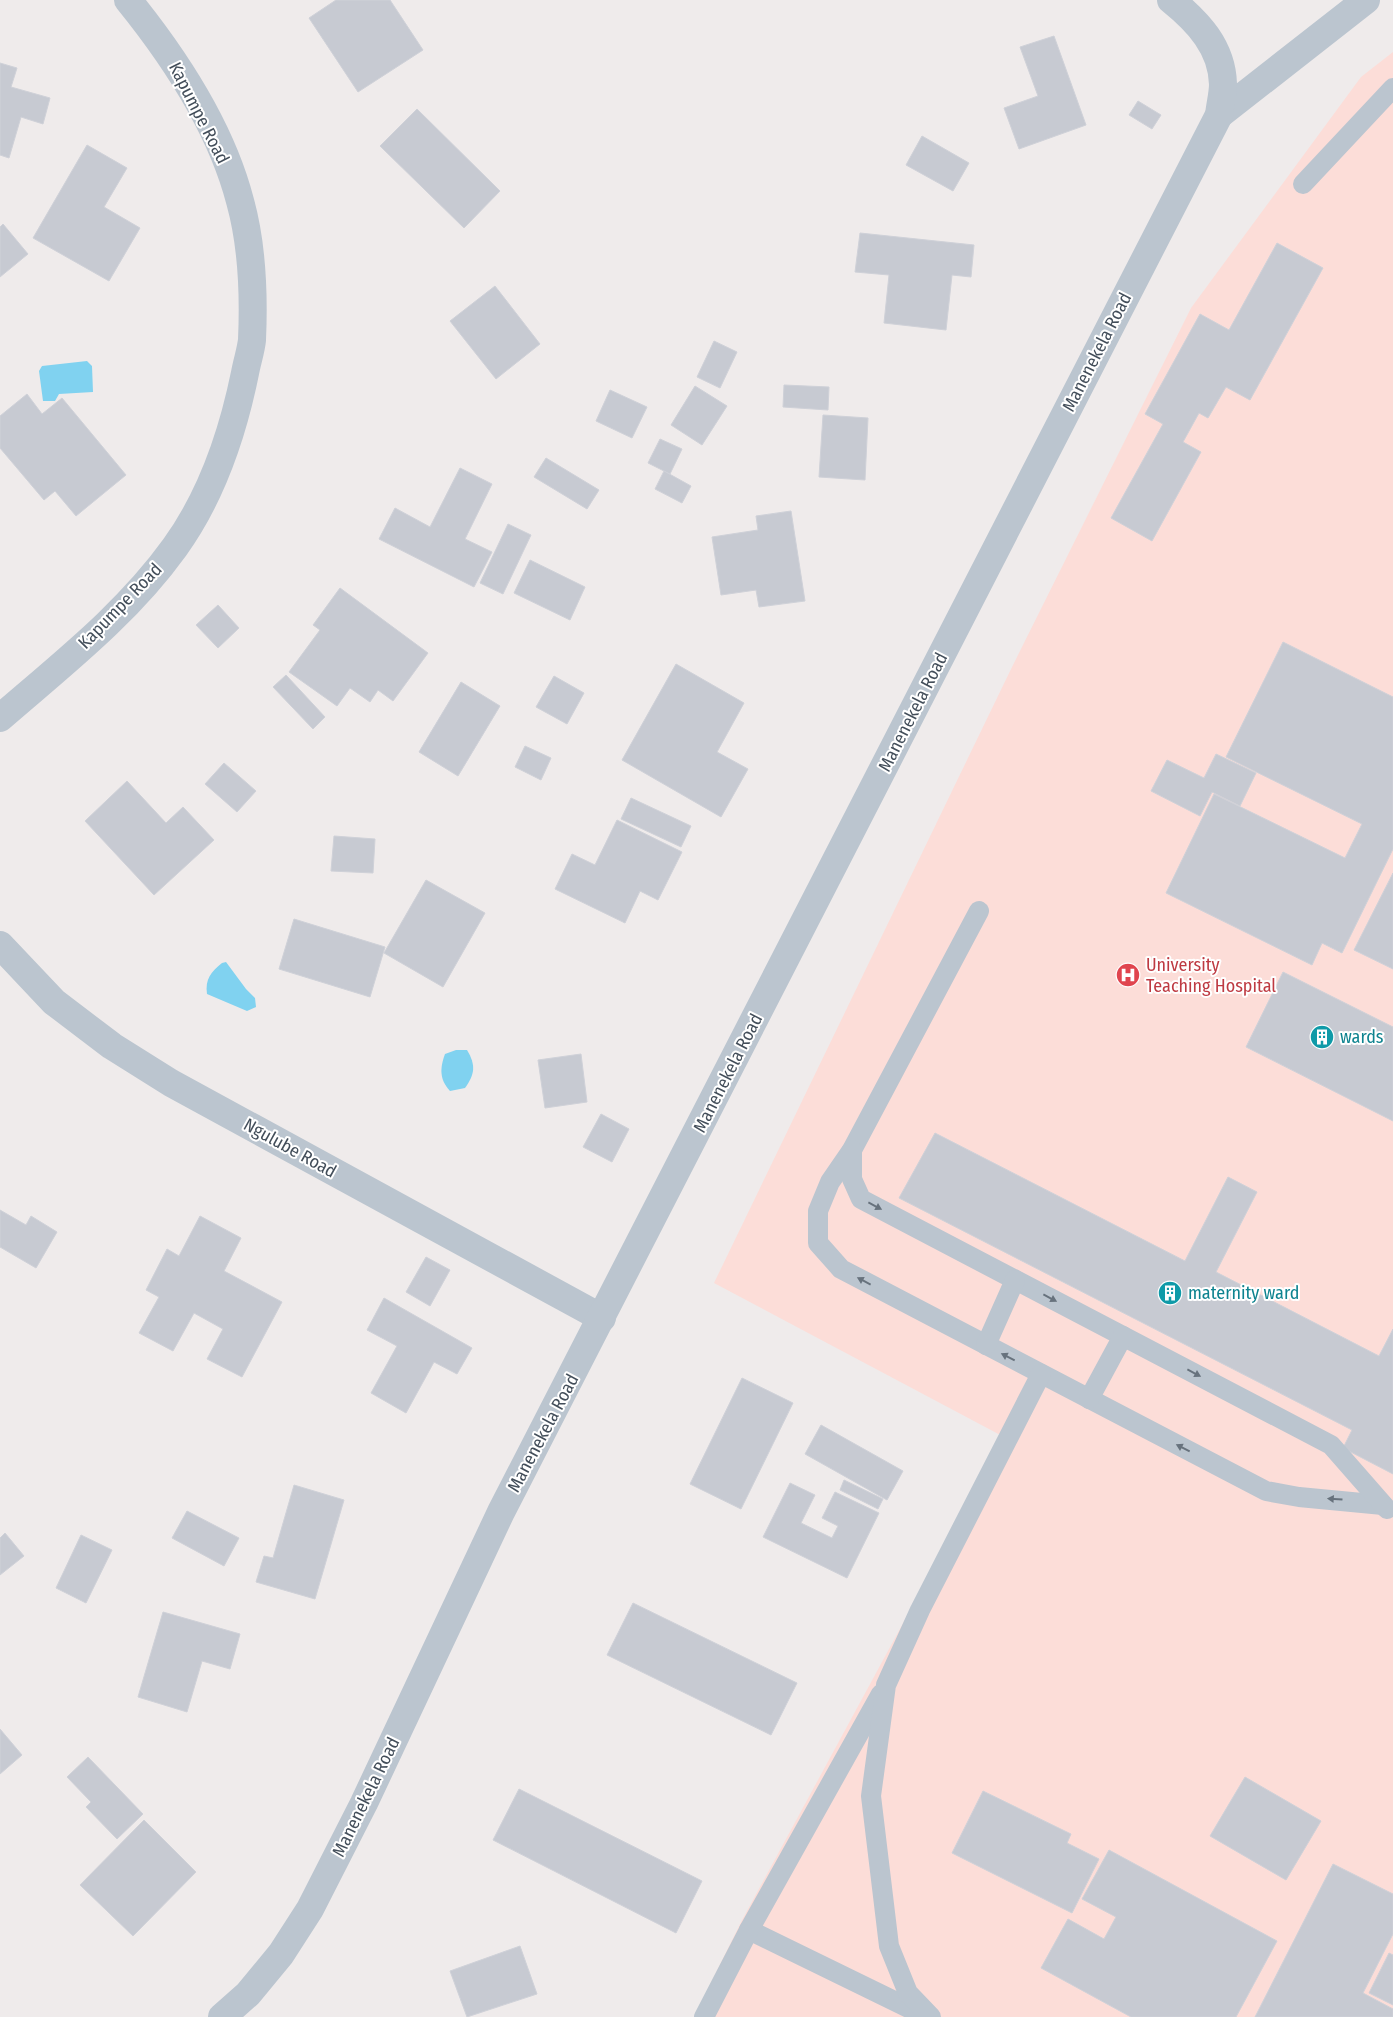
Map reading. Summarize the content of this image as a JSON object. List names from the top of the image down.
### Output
{
  "streets": {
    "street": ["Kapumpe Road", "Manenekela Road", "Ngulube Road"]
  },
  "crossings": [
    ["Manenekela Road", "Ngulube Road"]
  ],
  "places": {
    "hospital": ["University Teaching Hospital"],
    "building": ["wards", "maternity ward"]
  }
}
